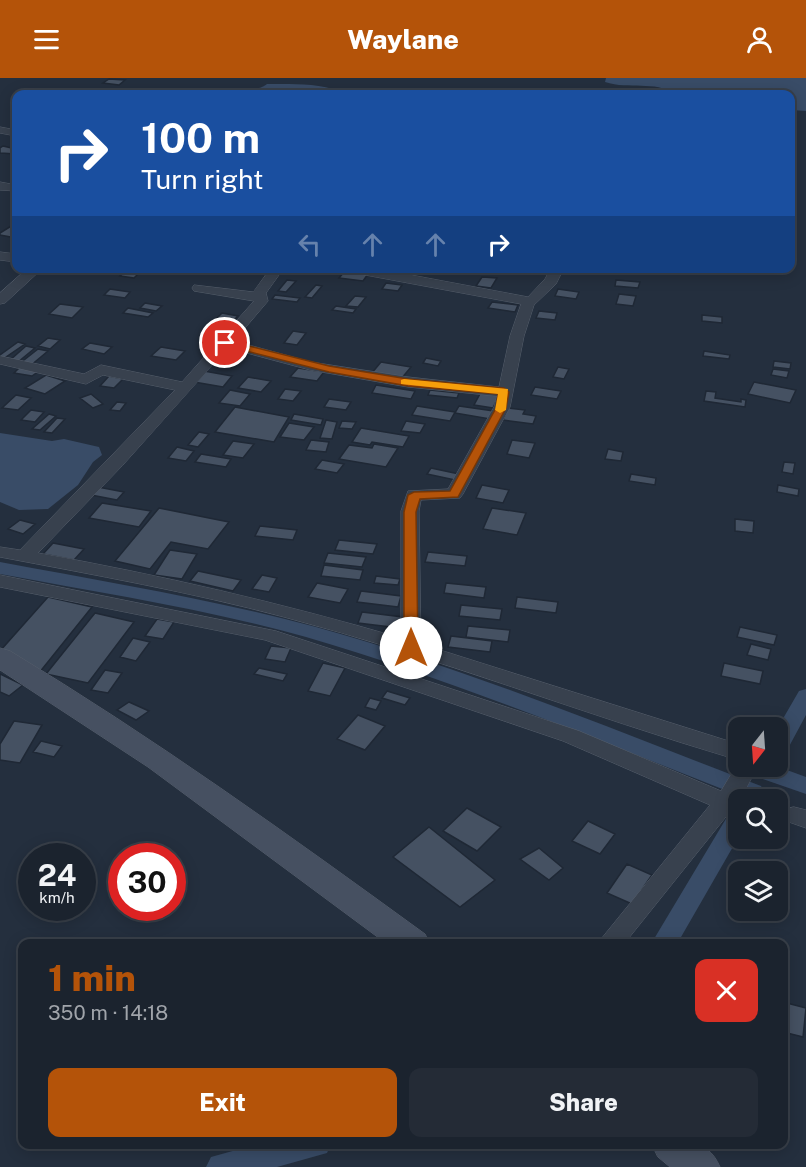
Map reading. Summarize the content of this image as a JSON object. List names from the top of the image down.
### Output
{
  "north": "bottom",
  "page": {
    "header": "Waylane",
    "turn": ["100 m", "Turn right"],
    "speed": "24 km/h",
    "limit": "30",
    "heading": ["1 min", "350 m · 14:18"],
    "buttons": ["Exit", "Share"]
  }
}
